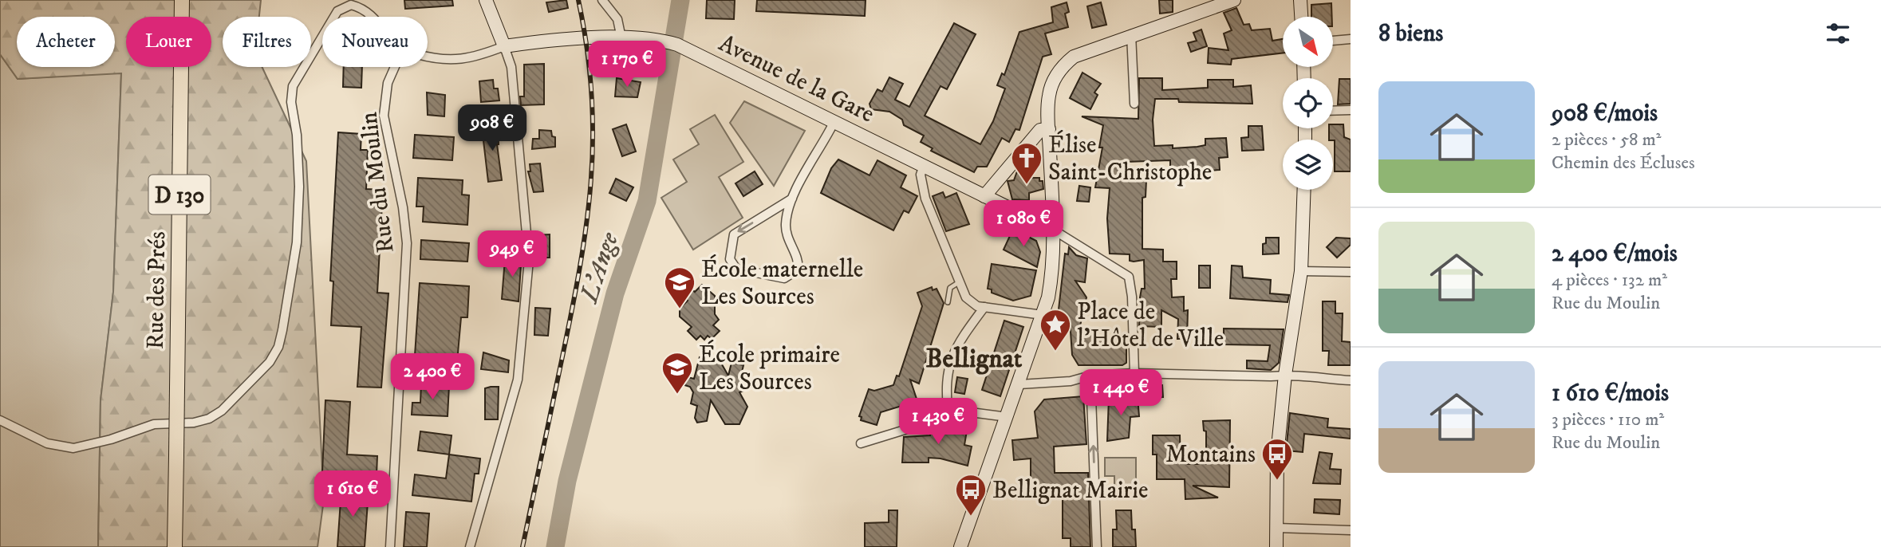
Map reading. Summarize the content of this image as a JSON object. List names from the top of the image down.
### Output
{
  "streets": {
    "main road": ["Avenue de la Gare", "D 130", "Rue des Prés"],
    "street": ["Rue du Moulin"]
  },
  "districts": ["Bellignat"],
  "water": ["L'Ange"],
  "places": {
    "church": ["Élise Saint-Christophe"],
    "school or university": ["École maternelle Les Sources", "École primaire Les Sources"],
    "place": ["Place de l'Hôtel de Ville"],
    "bus stop": ["Montains", "Bellignat Mairie"]
  },
  "north": "bottom right",
  "page": {
    "heading": "8 biens",
    "chip": [
      "Acheter",
      "Louer",
      "Filtres",
      "Nouveau"
    ],
    "price": [
      "1 170 €",
      "908 €",
      "1 080 €",
      "949 €",
      "2 400 €",
      "1 440 €",
      "1 430 €",
      "1 610 €"
    ],
    "list": [
      {
        "name": "908 €/mois",
        "note": "2 pièces · 58 m² · Chemin des Écluses"
      },
      {
        "name": "2 400 €/mois",
        "note": "4 pièces · 132 m² · Rue du Moulin"
      },
      {
        "name": "1 610 €/mois",
        "note": "3 pièces · 110 m² · Rue du Moulin"
      }
    ]
  }
}
